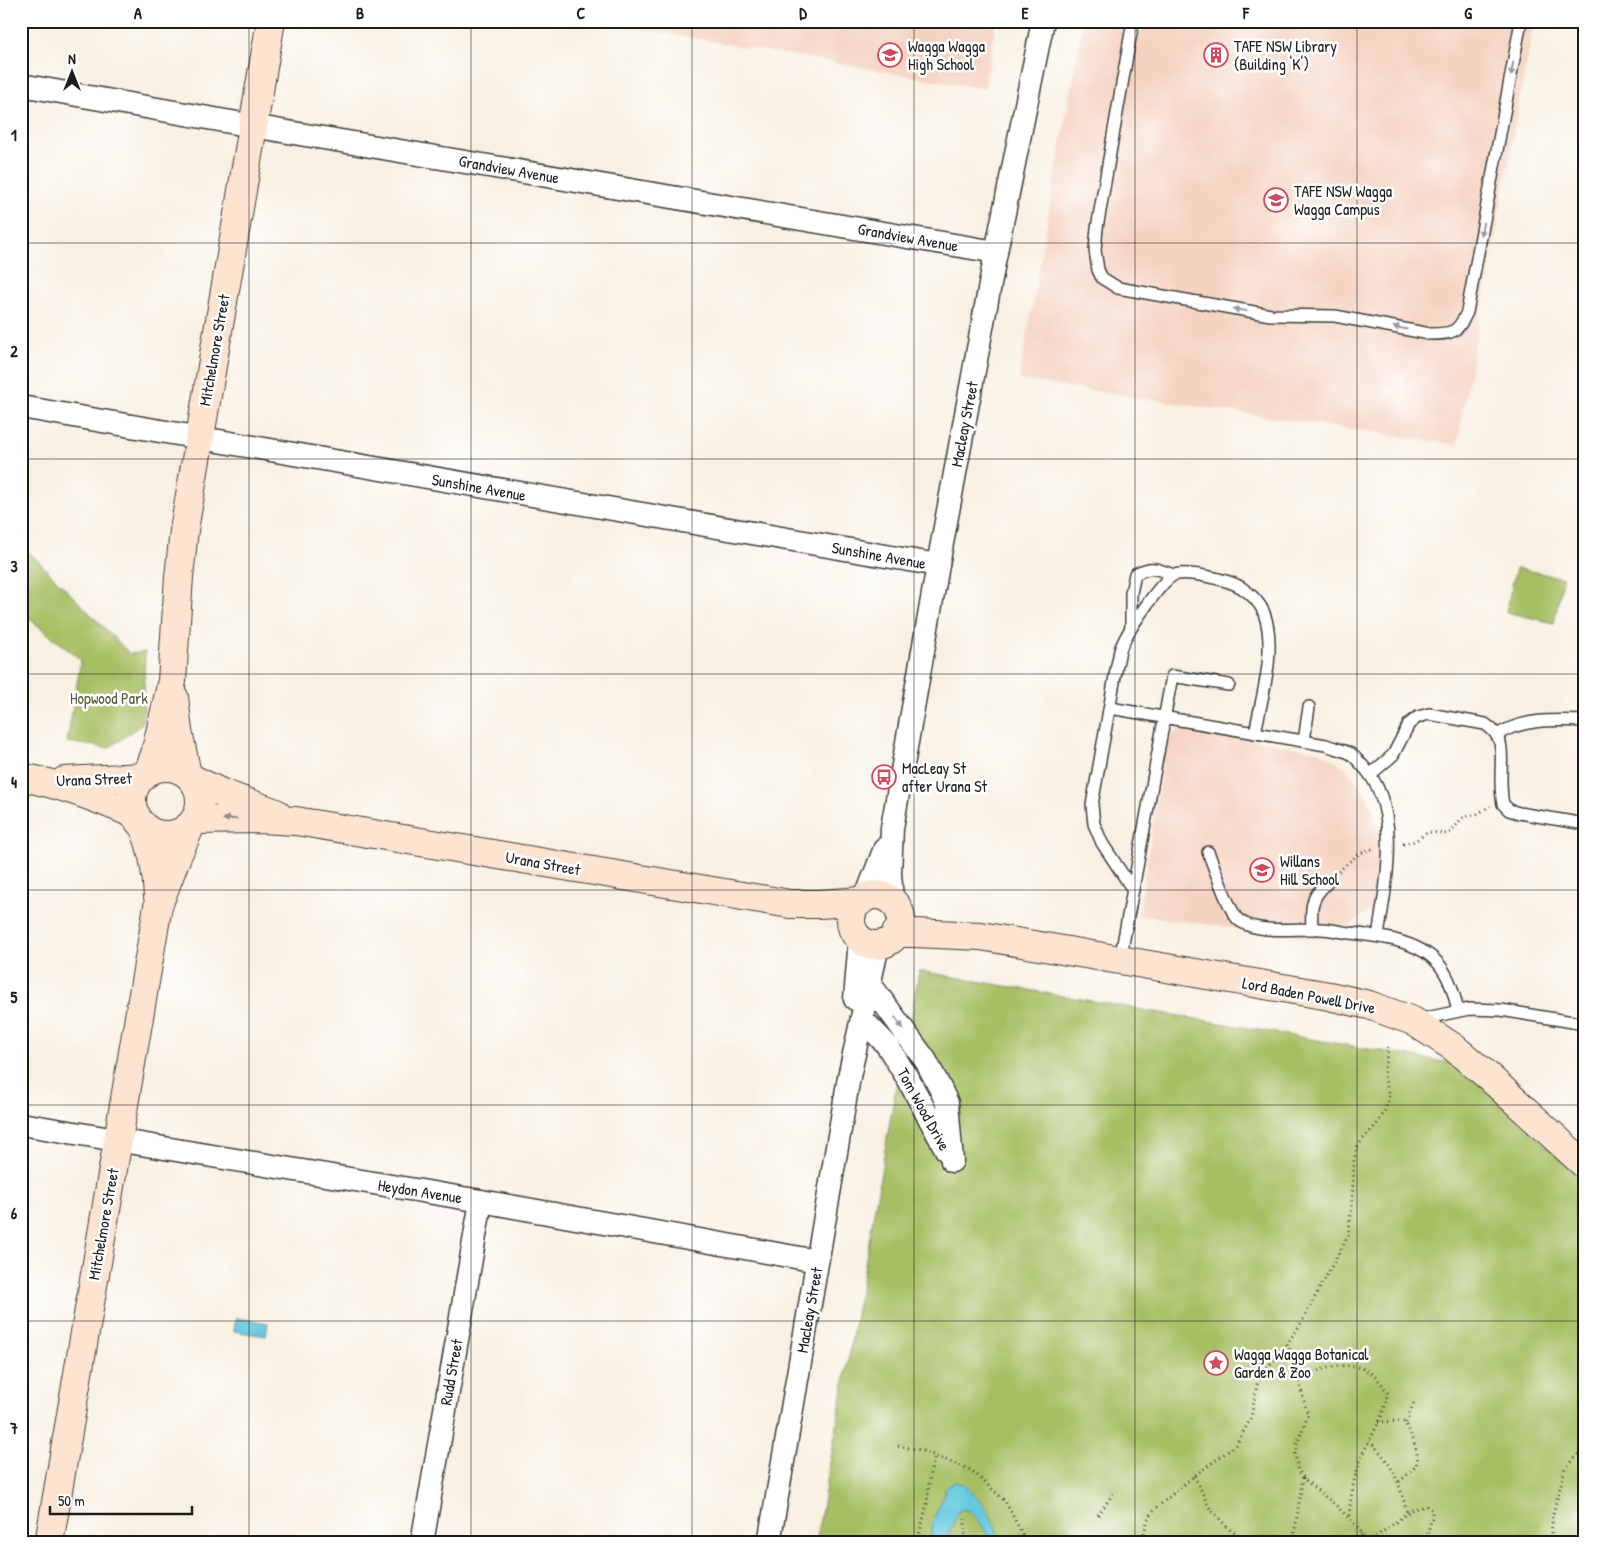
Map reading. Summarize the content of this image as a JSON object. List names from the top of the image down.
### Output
{
  "streets": {
    "street": [
      "Grandview Avenue",
      "Mitchelmore Street",
      "Macleay Street",
      "Sunshine Avenue",
      "Urana Street",
      "Lord Baden Powell Drive",
      "Tom Wood Drive",
      "Heydon Avenue",
      "Rudd Street"
    ]
  },
  "crossings": [
    ["Grandview Avenue", "Mitchelmore Street"],
    ["Grandview Avenue", "Macleay Street"],
    ["Mitchelmore Street", "Sunshine Avenue"],
    ["Mitchelmore Street", "Urana Street"],
    ["Mitchelmore Street", "Heydon Avenue"],
    ["Macleay Street", "Sunshine Avenue"],
    ["Macleay Street", "Urana Street"],
    ["Macleay Street", "Lord Baden Powell Drive"],
    ["Macleay Street", "Tom Wood Drive"],
    ["Macleay Street", "Heydon Avenue"],
    ["Urana Street", "Lord Baden Powell Drive"],
    ["Heydon Avenue", "Rudd Street"]
  ],
  "parks": ["Hopwood Park"],
  "places": {
    "school or university": ["Wagga Wagga High School", "TAFE NSW Wagga Wagga Campus", "Willans Hill School"],
    "building": ["TAFE NSW Library (Building 'K')"],
    "bus stop": ["MacLeay St after Urana St"],
    "place": ["Wagga Wagga Botanical Garden & Zoo"]
  },
  "scale_bar": "50 m",
  "north": "top",
  "grid": {
    "columns": [
      "A",
      "B",
      "C",
      "D",
      "E",
      "F",
      "G"
    ],
    "rows": [
      "1",
      "2",
      "3",
      "4",
      "5",
      "6",
      "7"
    ]
  }
}
